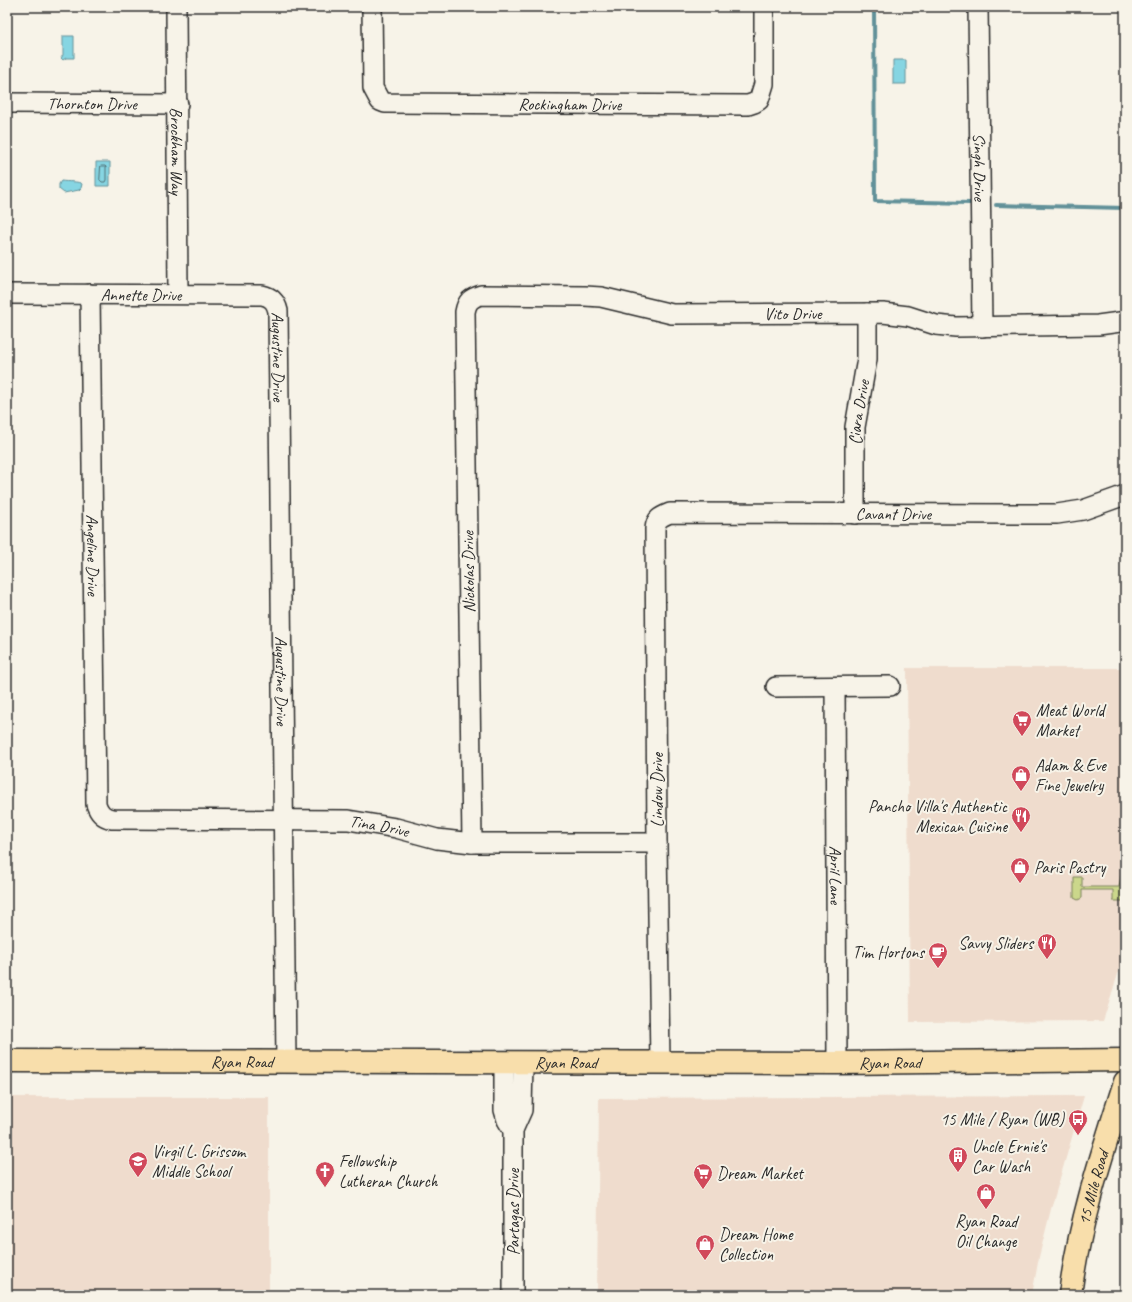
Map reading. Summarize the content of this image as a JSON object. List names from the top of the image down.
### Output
{
  "streets": {
    "main road": ["Ryan Road", "15 Mile Road"],
    "street": [
      "Thornton Drive",
      "Rockingham Drive",
      "Brockham Way",
      "Singh Drive",
      "Annette Drive",
      "Vito Drive",
      "Augustine Drive",
      "Ciara Drive",
      "Cavant Drive",
      "Angeline Drive",
      "Nickolas Drive",
      "Lindow Drive",
      "Tina Drive",
      "April Lane",
      "Partagas Drive"
    ]
  },
  "crossings": [
    ["Thornton Drive", "Brockham Way"],
    ["Brockham Way", "Annette Drive"],
    ["Singh Drive", "Vito Drive"],
    ["Annette Drive", "Augustine Drive"],
    ["Annette Drive", "Angeline Drive"],
    ["Vito Drive", "Ciara Drive"],
    ["Vito Drive", "Nickolas Drive"],
    ["Augustine Drive", "Tina Drive"],
    ["Augustine Drive", "Ryan Road"],
    ["Ciara Drive", "Cavant Drive"],
    ["Cavant Drive", "Lindow Drive"],
    ["Angeline Drive", "Tina Drive"],
    ["Nickolas Drive", "Tina Drive"],
    ["Lindow Drive", "Tina Drive"],
    ["Lindow Drive", "Ryan Road"],
    ["April Lane", "Ryan Road"],
    ["Ryan Road", "Partagas Drive"]
  ],
  "places": {
    "supermarket": ["Meat World Market", "Dream Market"],
    "shop": [
      "Adam & Eve Fine Jewelry",
      "Paris Pastry",
      "Ryan Road Oil Change",
      "Dream Home Collection"
    ],
    "restaurant": ["Pancho Villa's Authentic Mexican Cuisine", "Savvy Sliders"],
    "cafe": ["Tim Hortons"],
    "bus stop": ["15 Mile / Ryan (WB)"],
    "building": ["Uncle Ernie's Car Wash"],
    "school or university": ["Virgil L. Grissom Middle School"],
    "church": ["Fellowship Lutheran Church"]
  }
}
